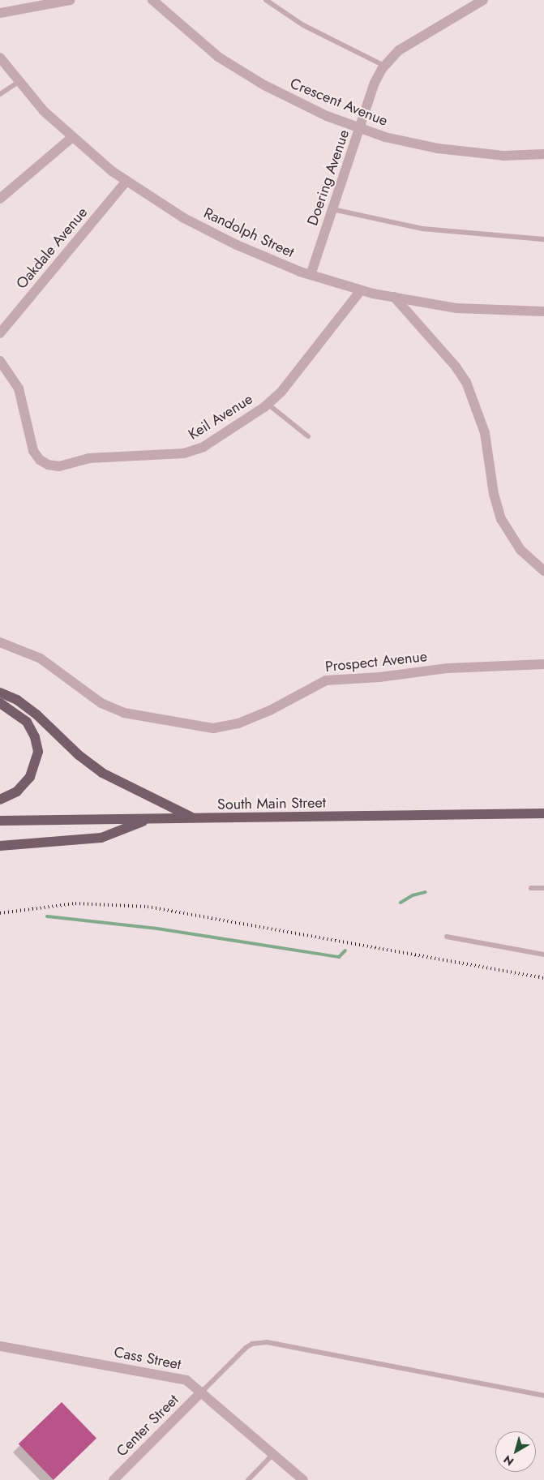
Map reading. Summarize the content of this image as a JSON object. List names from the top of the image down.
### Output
{
  "streets": {
    "main road": ["South Main Street"],
    "street": [
      "Crescent Avenue",
      "Doering Avenue",
      "Randolph Street",
      "Oakdale Avenue",
      "Keil Avenue",
      "Prospect Avenue",
      "Cass Street",
      "Center Street"
    ]
  },
  "crossings": [
    ["Crescent Avenue", "Doering Avenue"],
    ["Doering Avenue", "Randolph Street"],
    ["Randolph Street", "Oakdale Avenue"],
    ["Randolph Street", "Keil Avenue"],
    ["Cass Street", "Center Street"]
  ],
  "north": "bottom left"
}
